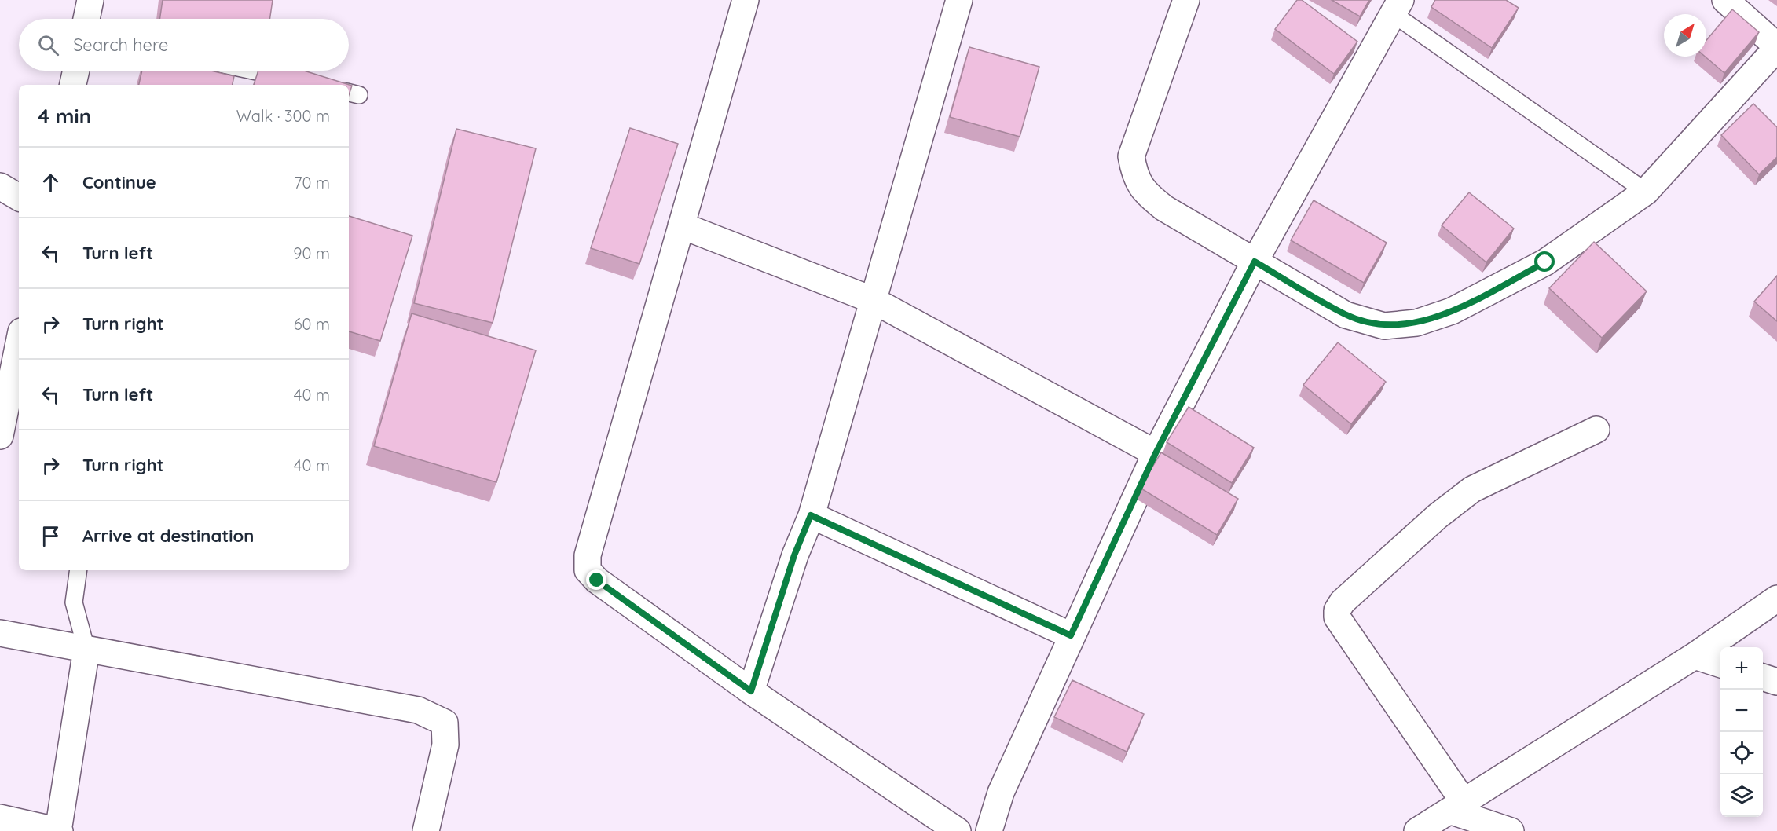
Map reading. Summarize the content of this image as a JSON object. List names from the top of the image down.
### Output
{
  "north": "top right",
  "page": {
    "search": "Search here",
    "heading": ["4 min", "Walk · 300 m"],
    "list": [
      ["Continue", "70 m"],
      ["Turn left", "90 m"],
      ["Turn right", "60 m"],
      ["Turn left", "40 m"],
      ["Turn right", "40 m"],
      "Arrive at destination"
    ],
    "map_buttons": ["+", "−"]
  }
}
